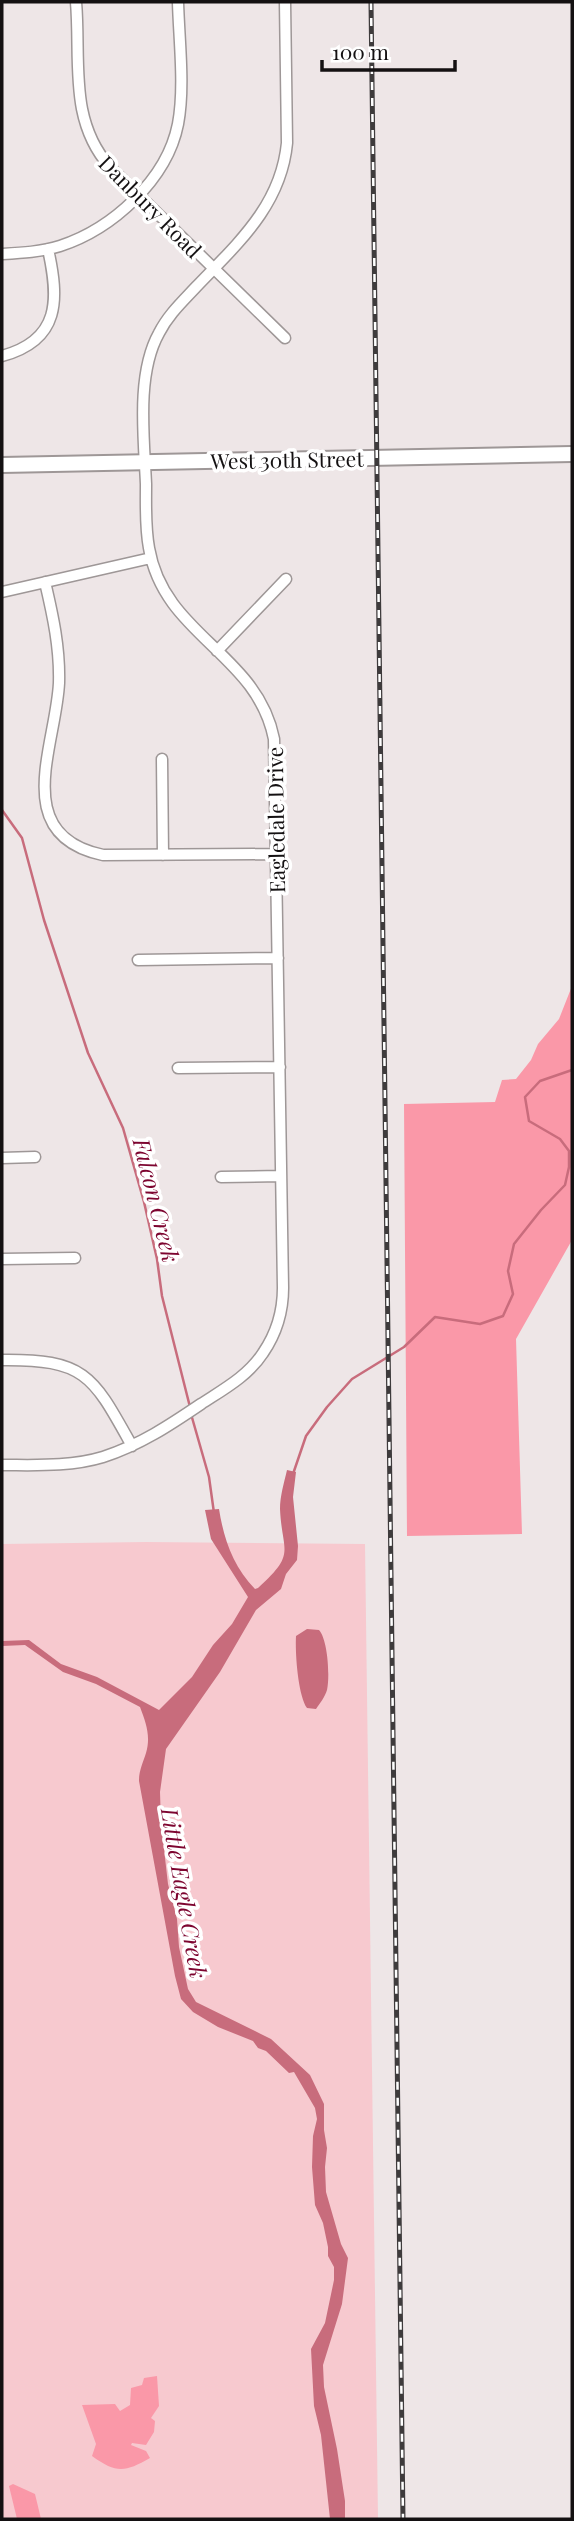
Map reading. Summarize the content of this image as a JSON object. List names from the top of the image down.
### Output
{
  "streets": {
    "main road": ["West 30th Street"],
    "street": ["Danbury Road", "Eagledale Drive"]
  },
  "crossings": [
    ["Danbury Road", "Eagledale Drive"],
    ["West 30th Street", "Eagledale Drive"]
  ],
  "water": ["Falcon Creek", "Little Eagle Creek"],
  "scale_bar": "100 m"
}
